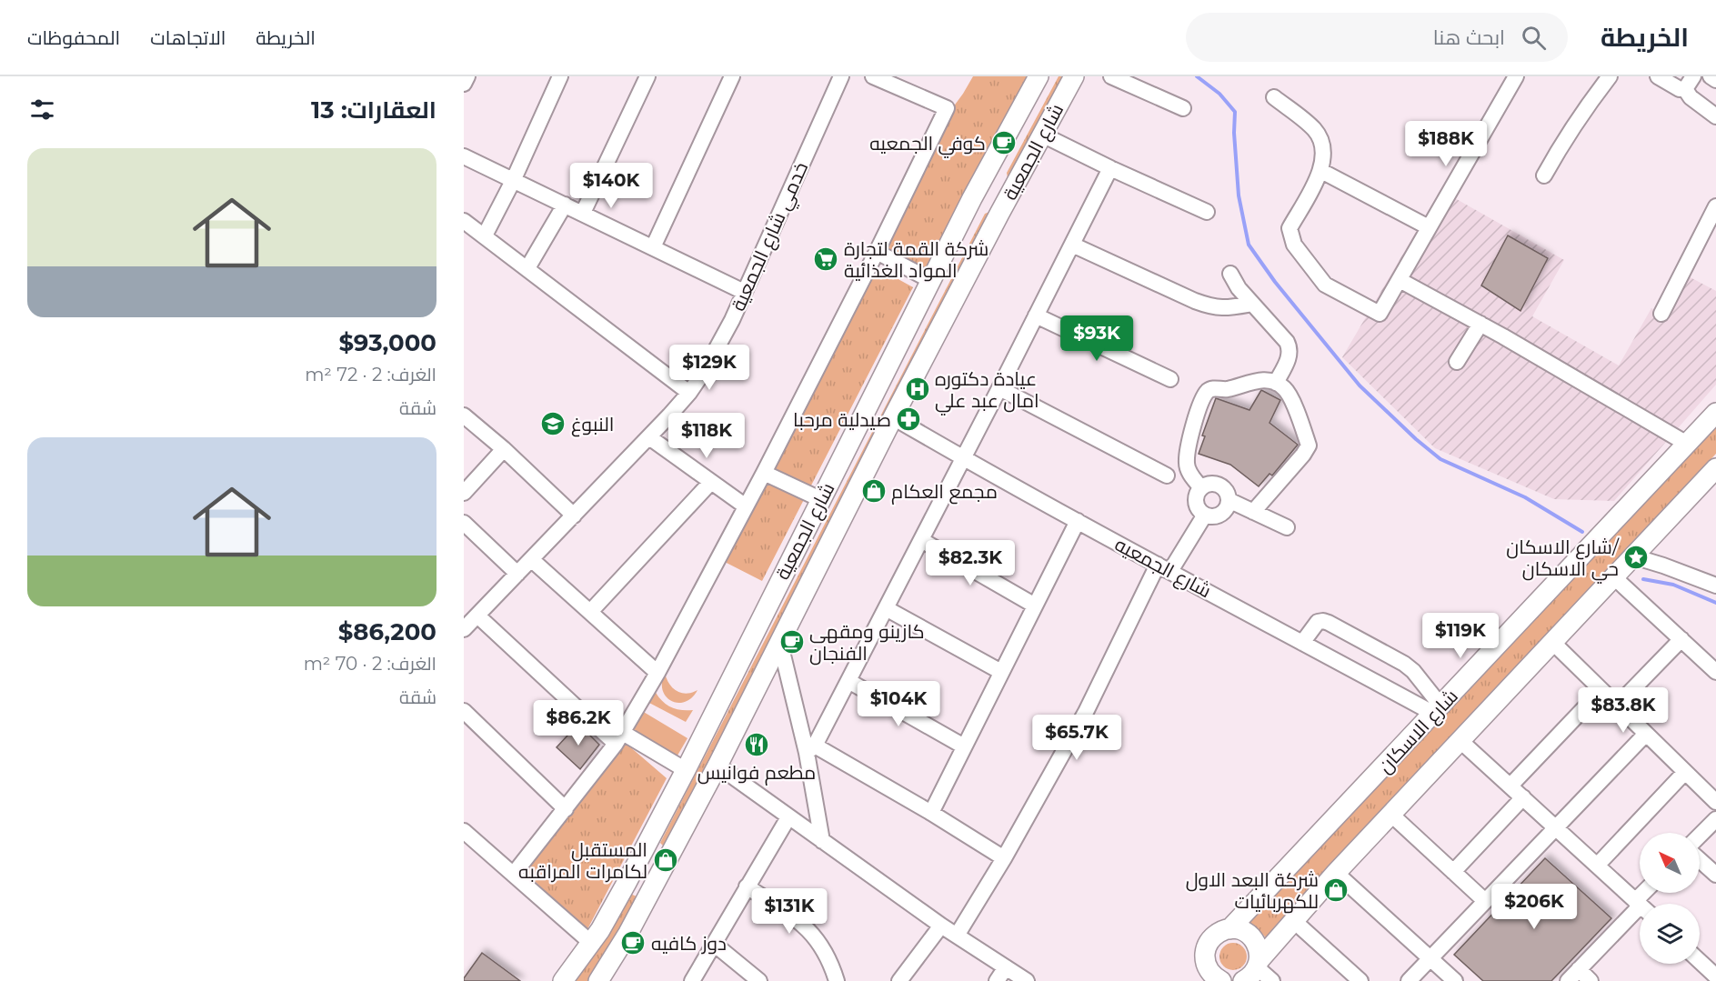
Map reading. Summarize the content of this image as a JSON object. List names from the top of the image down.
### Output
{
  "streets": {
    "main road": ["شارع الجمعية", "شارع الاسكان"],
    "street": ["خدمي شارع الجمعية", "شارع الجمعيه"]
  },
  "crossings": [
    ["شارع الجمعية", "شارع الجمعيه"],
    ["شارع الجمعيه", "شارع الاسكان"]
  ],
  "places": {
    "cafe": ["كوفي الجمعيه", "كازينو ومقهى الفنجان", "دوز كافيه"],
    "supermarket": ["شركة القمة لتجارة المواد الغذائية"],
    "hospital": ["عيادة دكتوره امال عبد علي"],
    "pharmacy": ["صيدلية مرحبا"],
    "school or university": ["النبوغ"],
    "shop": ["مجمع العكام", "المستقبل لكامرات المراقبه", "شركة البعد الاول للكهربائيات"],
    "place": ["شارع الاسكان/ حي الاسكان"],
    "restaurant": ["مطعم فوانيس"]
  },
  "north": "top left",
  "page": {
    "header": "الخريطة",
    "search": "ابحث هنا",
    "nav": ["الخريطة", "الاتجاهات", "المحفوظات"],
    "heading": "العقارات: 13",
    "price": [
      "$188K",
      "$140K",
      "$93K",
      "$129K",
      "$118K",
      "$82.3K",
      "$119K",
      "$104K",
      "$83.8K",
      "$86.2K",
      "$65.7K",
      "$206K",
      "$131K"
    ],
    "list": [
      {
        "name": "$93,000",
        "note": "الغرف: 2 · 72 m² · شقة"
      },
      {
        "name": "$86,200",
        "note": "الغرف: 2 · 70 m² · شقة"
      }
    ]
  }
}
